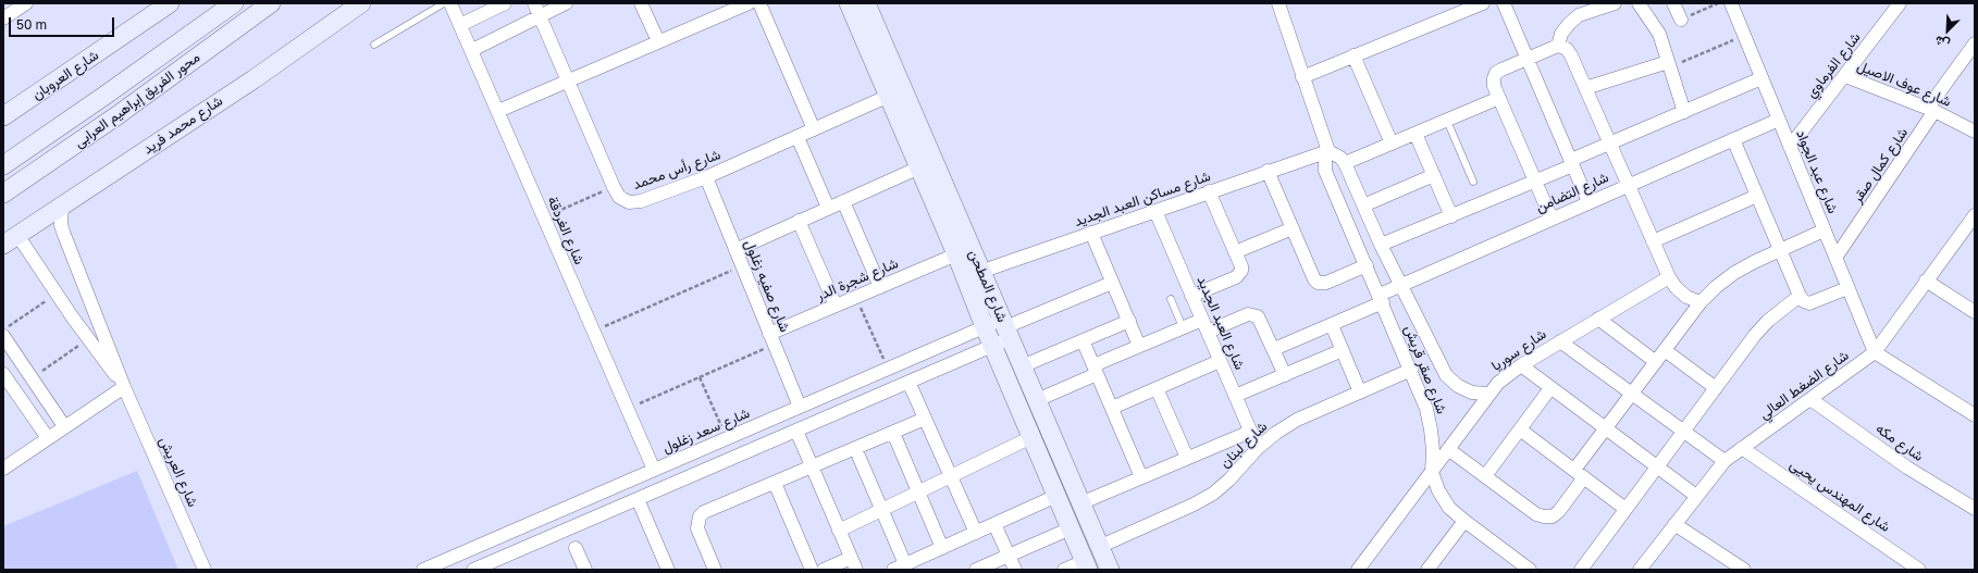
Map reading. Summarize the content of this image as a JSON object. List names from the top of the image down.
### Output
{
  "streets": {
    "street": [
      "شارع الفرماوي",
      "شارع العروبان",
      "شارع عوف الاصيل",
      "محور الفريق إبراهيم العرابى",
      "شارع محمد فريد",
      "شارع كمال صقر",
      "شارع رأس محمد",
      "شارع عبد الجواد",
      "شارع التضامن",
      "شارع مساكن العبد الجديد",
      "شارع الغردقة",
      "شارع شجرة الدر",
      "شارع صفيه زغلول",
      "شارع المطحن",
      "شارع العبد الجديد",
      "شارع سوريا",
      "شارع صقر قريش",
      "شارع الضغط العالي",
      "شارع سعد زغلول",
      "شارع مكه",
      "شارع لبنان",
      "شارع العريش",
      "شارع المهندس يحيى"
    ]
  },
  "crossings": [
    ["شارع الفرماوي", "شارع عوف الاصيل"],
    ["شارع الفرماوي", "شارع عبد الجواد"],
    ["شارع عوف الاصيل", "شارع كمال صقر"],
    ["شارع محمد فريد", "شارع العريش"],
    ["شارع كمال صقر", "شارع عبد الجواد"],
    ["شارع رأس محمد", "شارع صفيه زغلول"],
    ["شارع رأس محمد", "شارع المطحن"],
    ["شارع عبد الجواد", "شارع التضامن"],
    ["شارع عبد الجواد", "شارع الضغط العالي"],
    ["شارع التضامن", "شارع صقر قريش"],
    ["شارع مساكن العبد الجديد", "شارع المطحن"],
    ["شارع مساكن العبد الجديد", "شارع العبد الجديد"],
    ["شارع مساكن العبد الجديد", "شارع صقر قريش"],
    ["شارع الغردقة", "شارع سعد زغلول"],
    ["شارع شجرة الدر", "شارع صفيه زغلول"],
    ["شارع شجرة الدر", "شارع المطحن"],
    ["شارع صفيه زغلول", "شارع سعد زغلول"],
    ["شارع المطحن", "شارع سعد زغلول"],
    ["شارع المطحن", "شارع لبنان"],
    ["شارع العبد الجديد", "شارع لبنان"],
    ["شارع سوريا", "شارع صقر قريش"],
    ["شارع صقر قريش", "شارع لبنان"],
    ["شارع الضغط العالي", "شارع مكه"],
    ["شارع الضغط العالي", "شارع المهندس يحيى"]
  ],
  "scale_bar": "50 m",
  "north": "bottom left"
}
